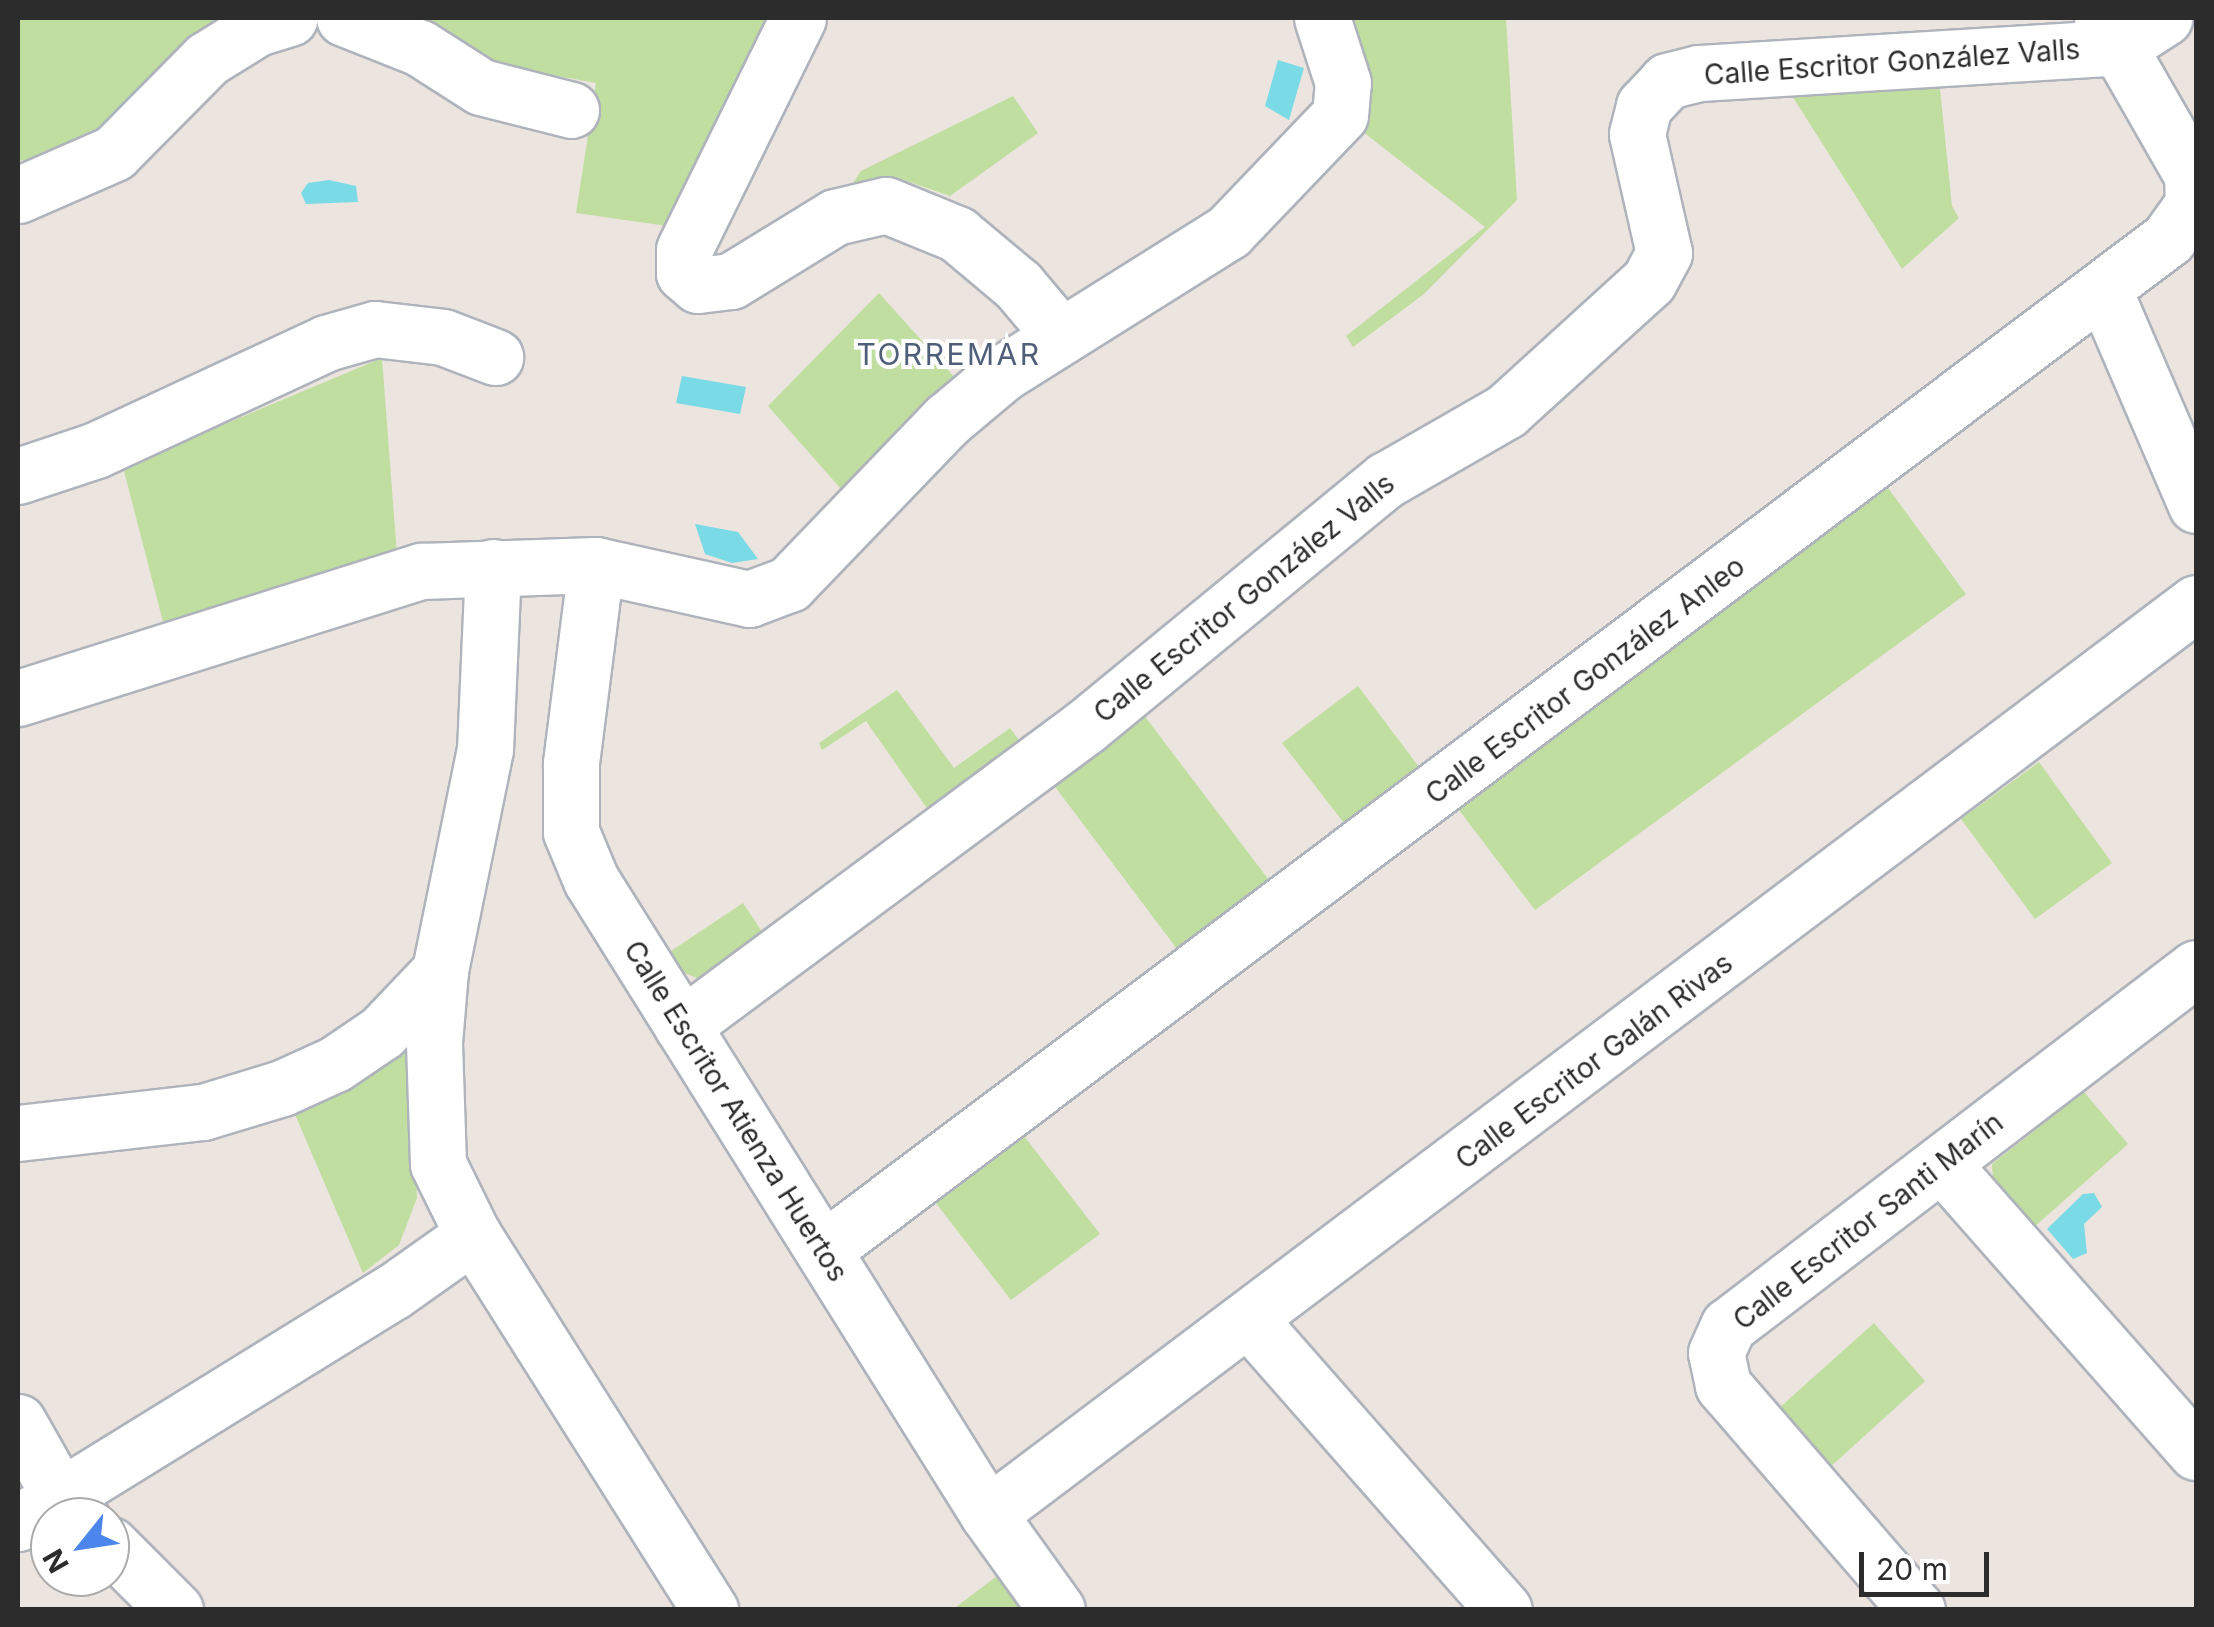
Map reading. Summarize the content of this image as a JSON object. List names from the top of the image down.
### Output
{
  "streets": {
    "street": [
      "Calle Escritor González Valls",
      "Calle Escritor González Anleo",
      "Calle Escritor Galán Rivas",
      "Calle Escritor Atienza Huertos",
      "Calle Escritor Santi Marín"
    ]
  },
  "crossings": [
    ["Calle Escritor González Valls", "Calle Escritor González Anleo"],
    ["Calle Escritor González Valls", "Calle Escritor Atienza Huertos"],
    ["Calle Escritor González Anleo", "Calle Escritor Atienza Huertos"],
    ["Calle Escritor Galán Rivas", "Calle Escritor Atienza Huertos"]
  ],
  "districts": ["TORREMAR"],
  "scale_bar": "20 m",
  "north": "bottom left"
}
